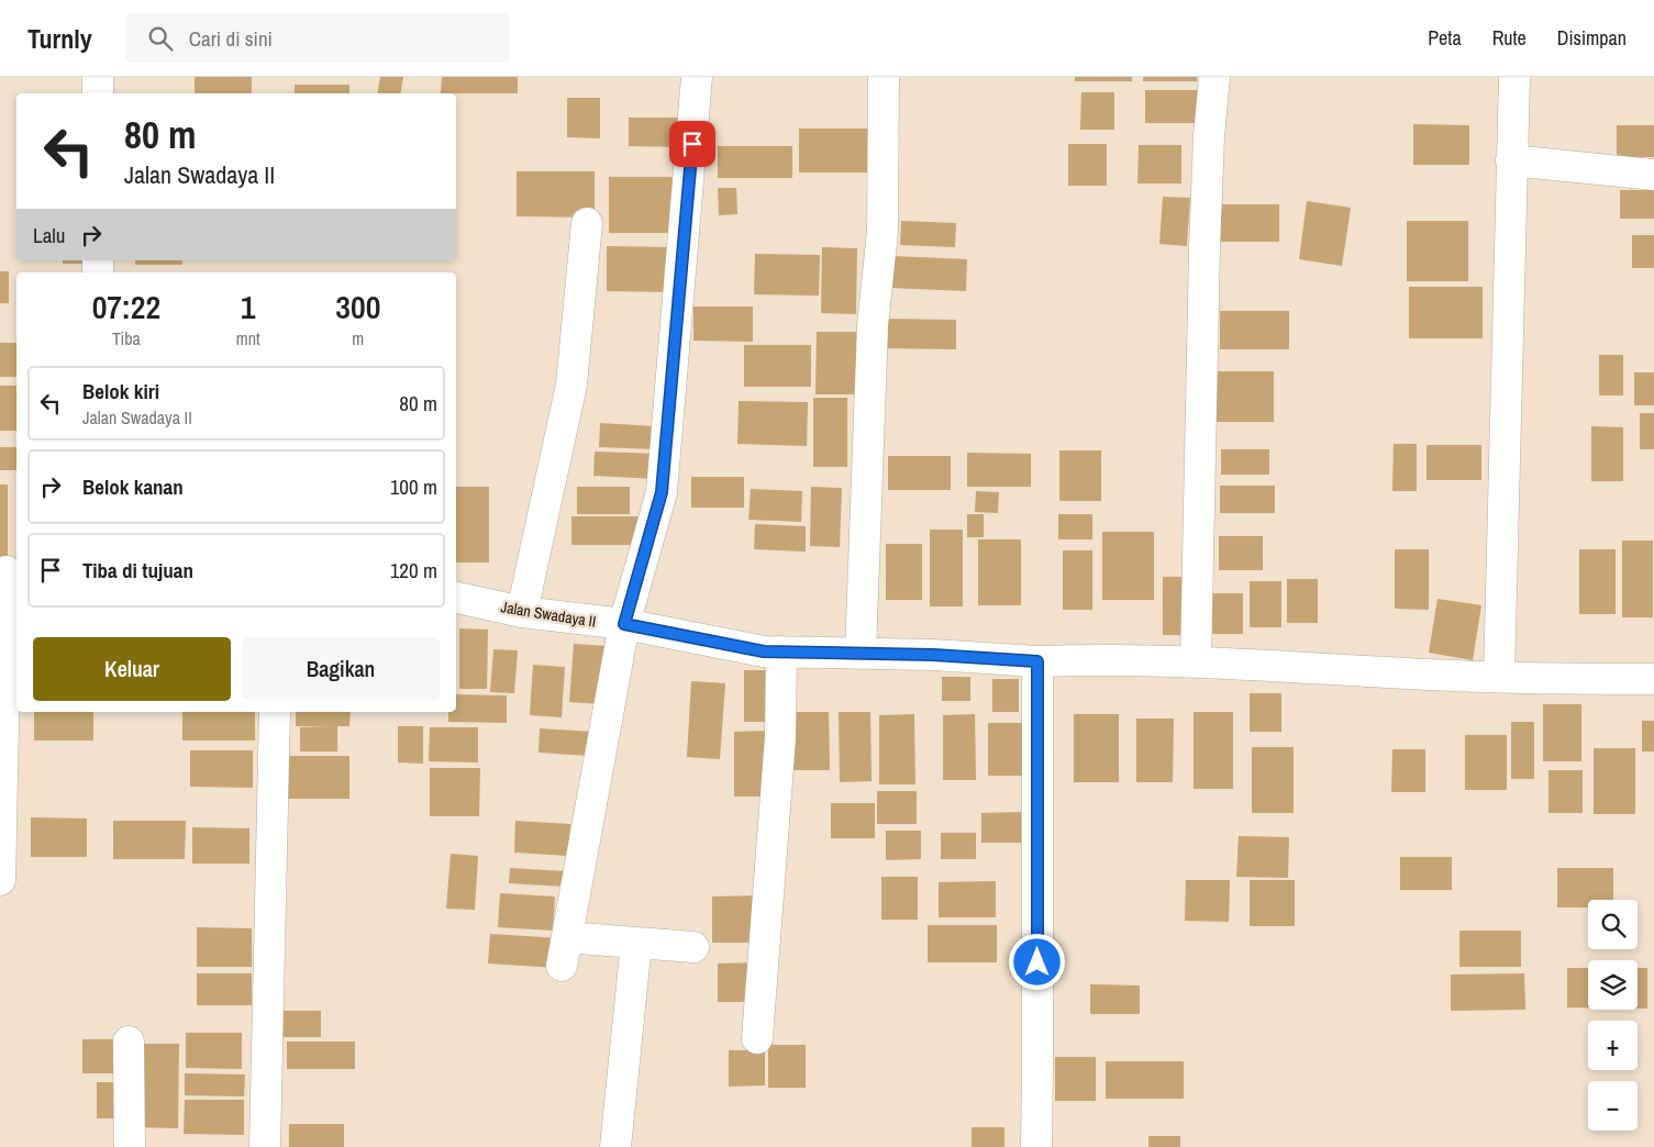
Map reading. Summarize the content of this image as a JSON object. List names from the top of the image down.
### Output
{
  "streets": {
    "street": ["Jalan Swadaya II"]
  },
  "page": {
    "header": "Turnly",
    "search": "Cari di sini",
    "nav": ["Peta", "Rute", "Disimpan"],
    "turn": ["80 m", "Jalan Swadaya II"],
    "then": "Lalu",
    "eta": [
      "07:22",
      "Tiba",
      "1",
      "mnt",
      "300",
      "m"
    ],
    "list": [
      {
        "name": "Belok kiri",
        "note": "Jalan Swadaya II",
        "value": "80 m"
      },
      {
        "name": "Belok kanan",
        "value": "100 m"
      },
      {
        "name": "Tiba di tujuan",
        "value": "120 m"
      }
    ],
    "buttons": ["Keluar", "Bagikan"],
    "map_buttons": ["+", "−"]
  }
}
